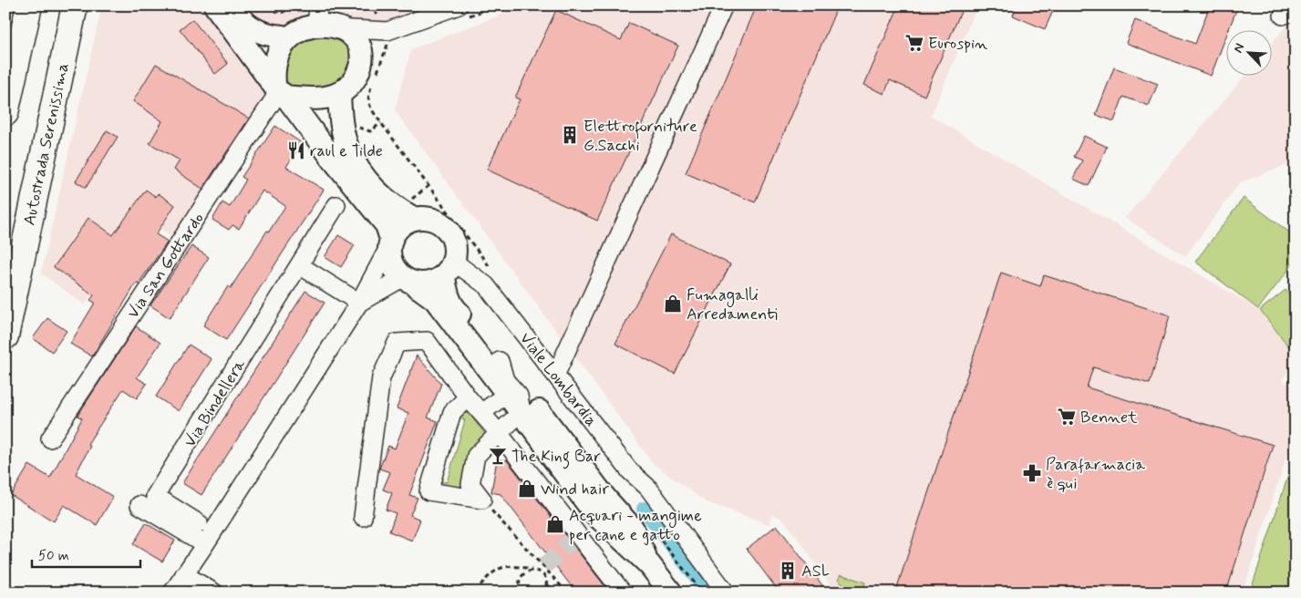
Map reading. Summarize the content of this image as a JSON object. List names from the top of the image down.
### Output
{
  "streets": {
    "highway": ["Autostrada Serenissima"],
    "street": ["Via San Gottardo", "Viale Lombardia", "Via Bindellera"]
  },
  "places": {
    "supermarket": ["Eurospin", "Bennet"],
    "building": ["Elettroforniture G.Sacchi", "ASL"],
    "restaurant": ["raul e Tilde"],
    "shop": ["Fumagalli Arredamenti", "Wind hair", "Acquari - mangime per cane e gatto"],
    "bar": ["The King Bar"],
    "pharmacy": ["Parafarmacia è qui"]
  },
  "scale_bar": "50 m",
  "north": "top left"
}
